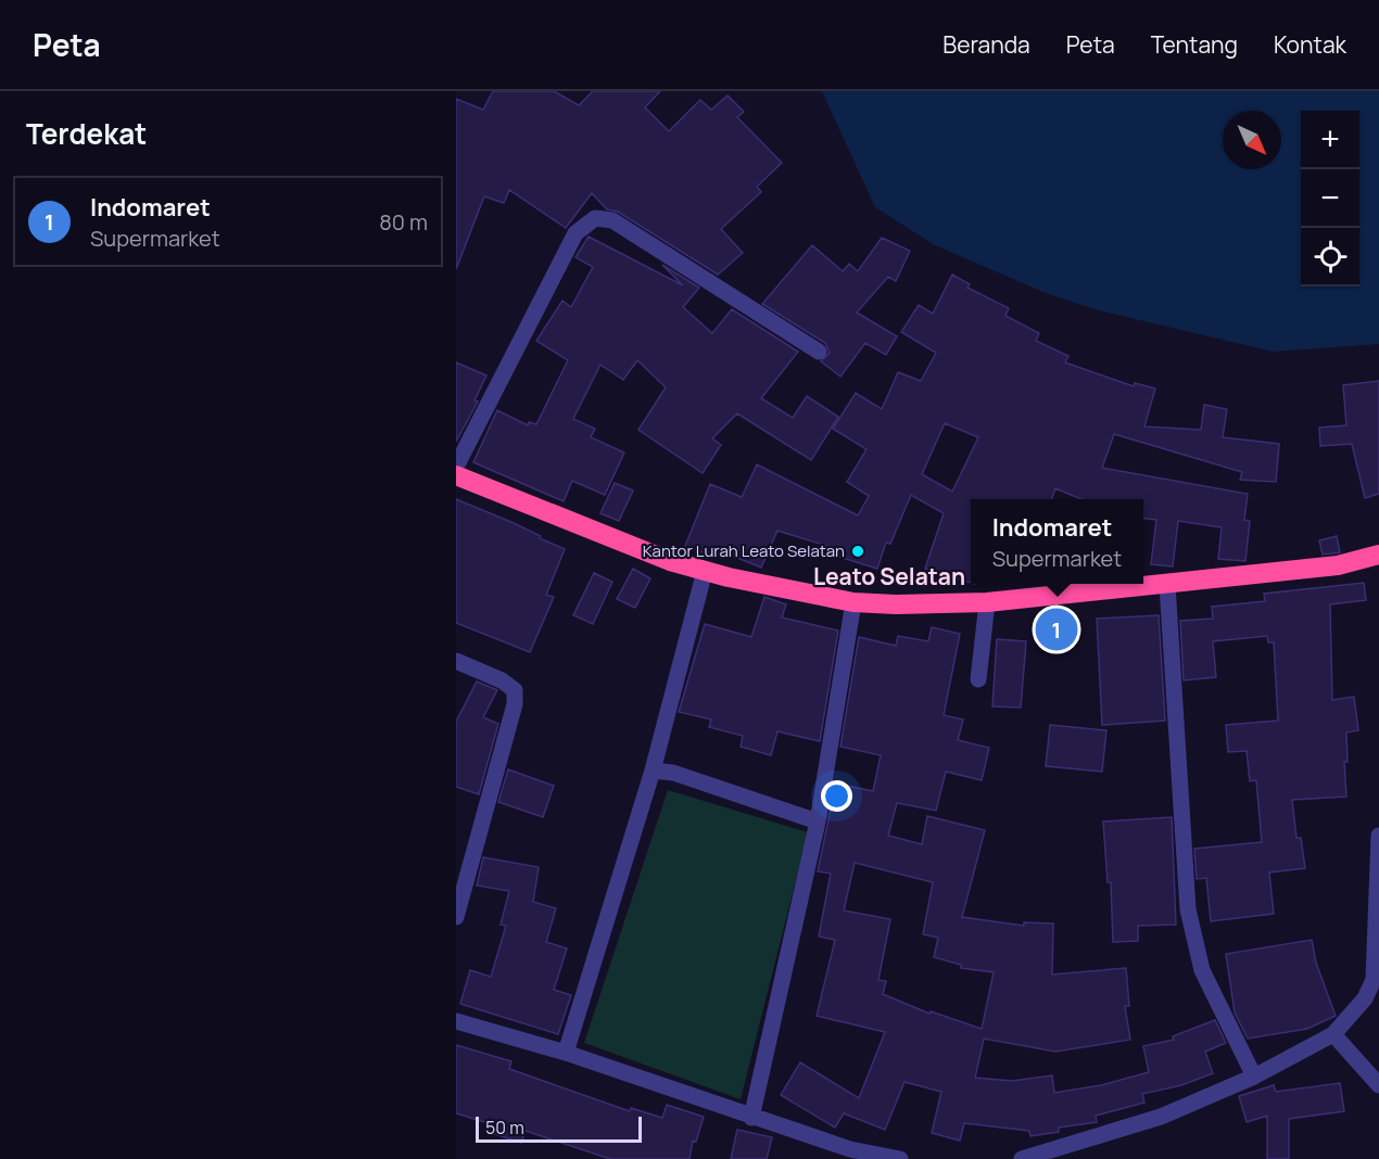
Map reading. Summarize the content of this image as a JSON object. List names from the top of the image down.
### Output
{
  "districts": ["Leato Selatan"],
  "places": ["Kantor Lurah Leato Selatan"],
  "scale_bar": "50 m",
  "north": "bottom right",
  "page": {
    "header": "Peta",
    "nav": [
      "Beranda",
      "Peta",
      "Tentang",
      "Kontak"
    ],
    "heading": "Terdekat",
    "map_buttons": ["+", "−"],
    "list": [
      {
        "mark": "1",
        "name": "Indomaret",
        "note": "Supermarket",
        "value": "80 m"
      }
    ],
    "popup": ["Indomaret", "Supermarket"],
    "pins": "1",
    "scale": "50 m"
  }
}
